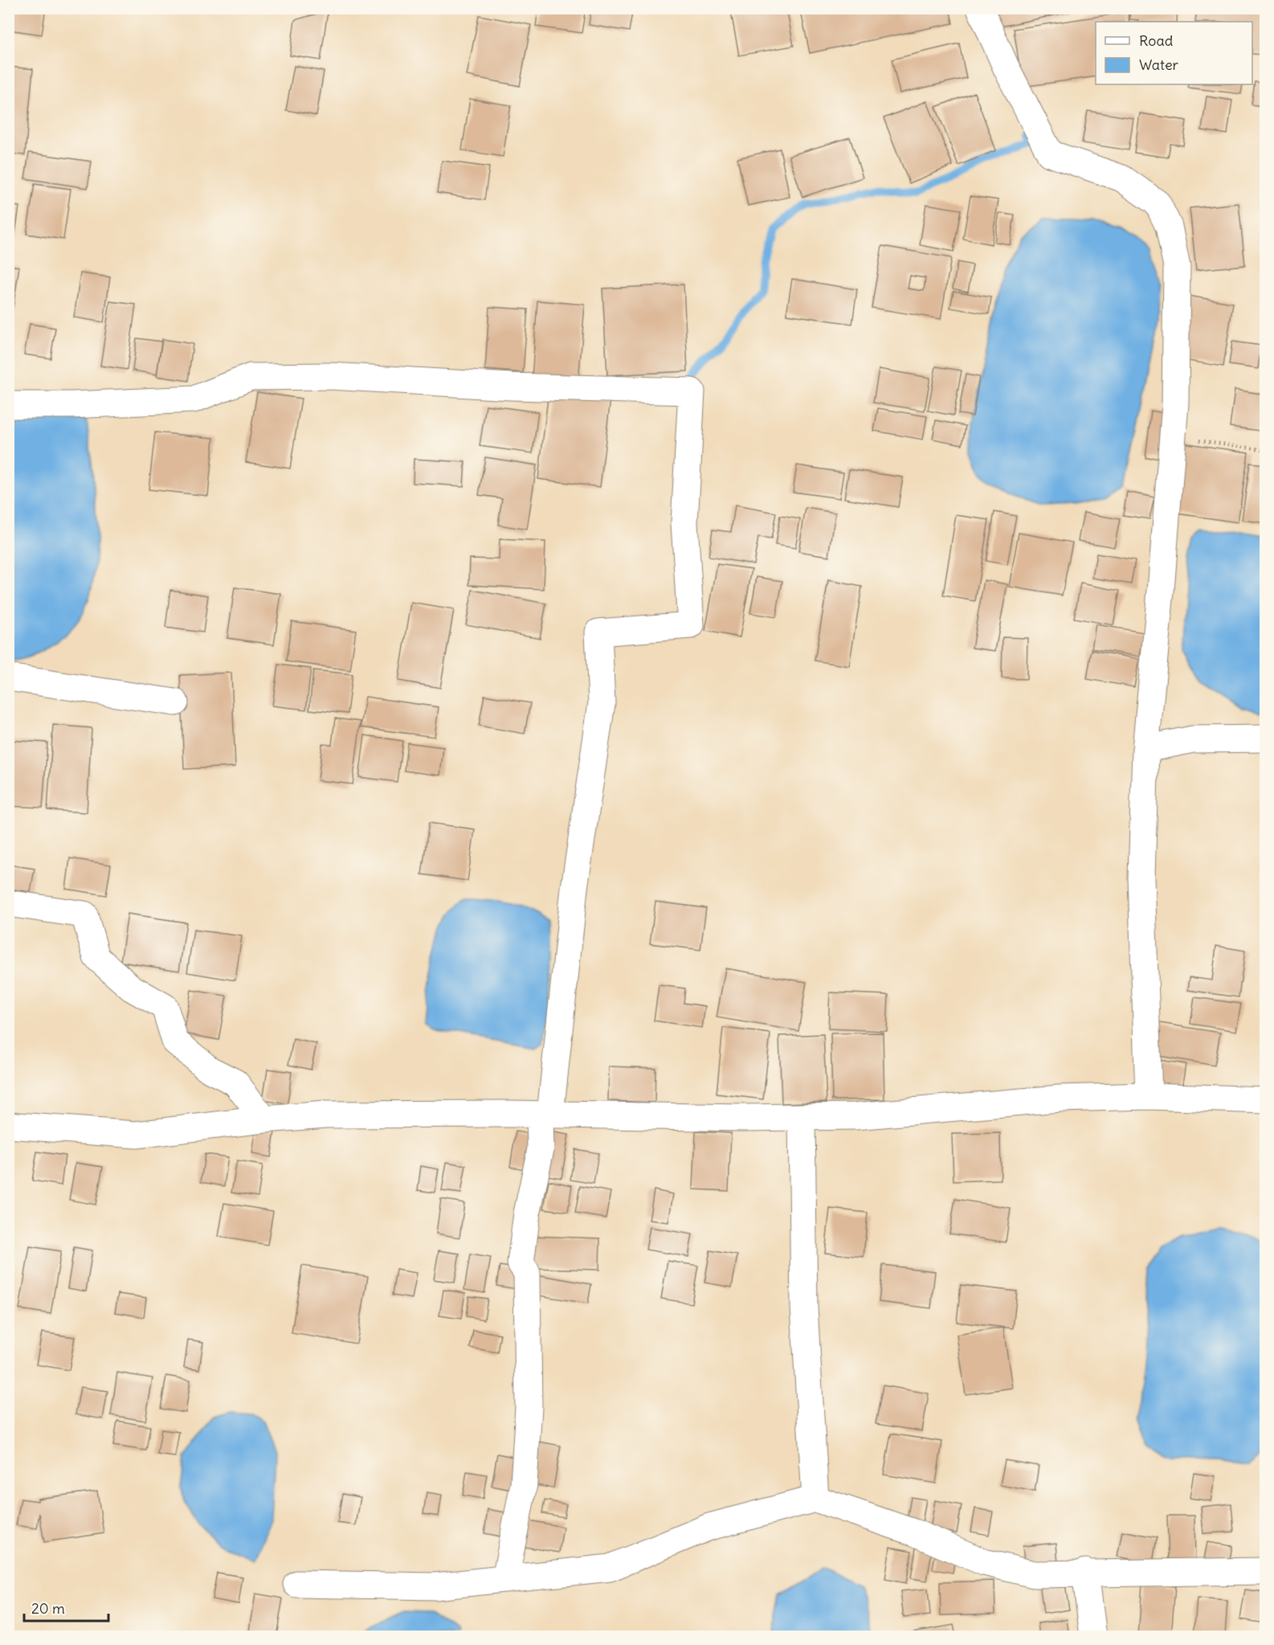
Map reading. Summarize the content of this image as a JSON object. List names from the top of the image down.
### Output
{
  "legend": ["Road", "Water"],
  "scale_bar": "20 m"
}
